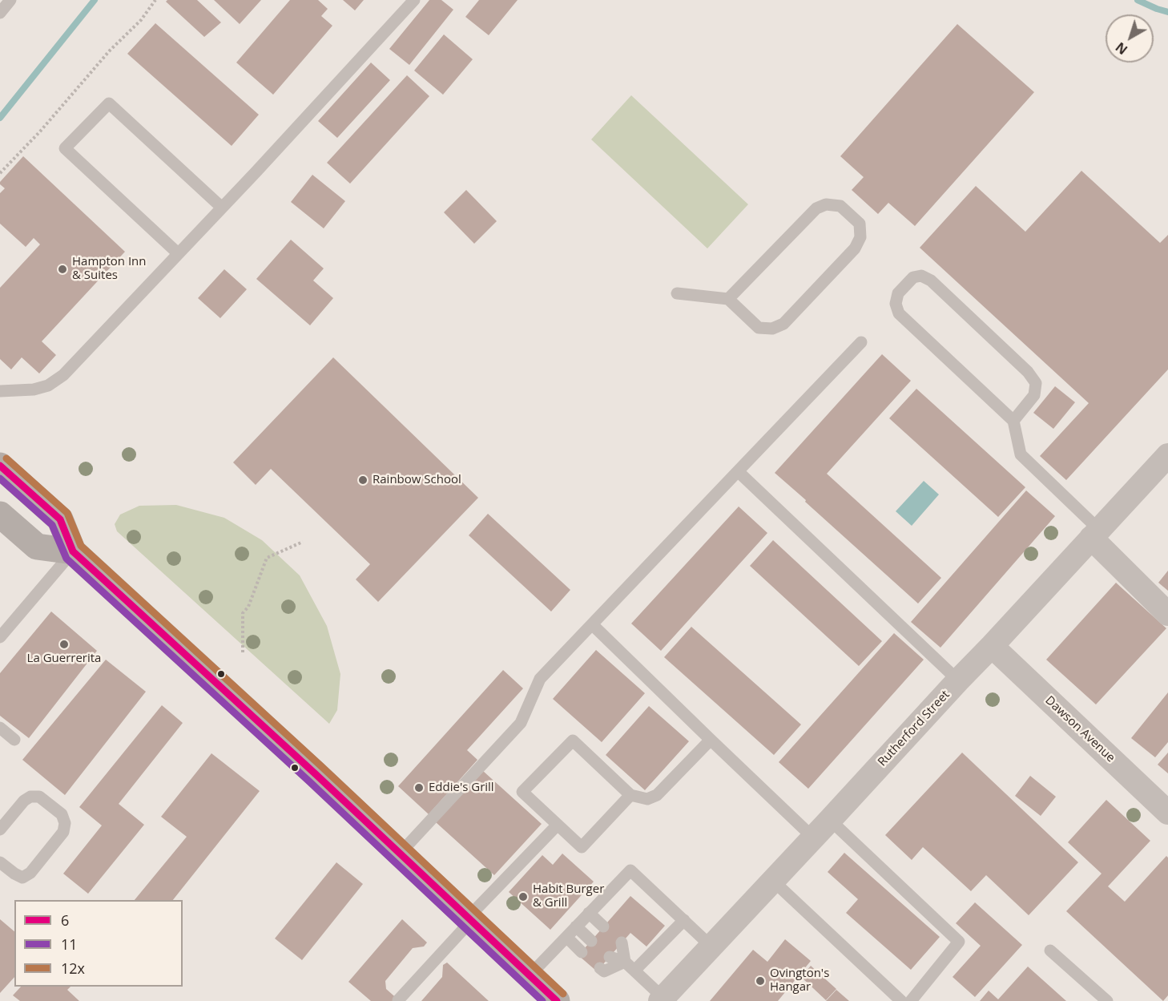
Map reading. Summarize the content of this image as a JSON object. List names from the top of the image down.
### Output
{
  "streets": {
    "street": ["Rutherford Street", "Dawson Avenue"]
  },
  "crossings": [
    ["Rutherford Street", "Dawson Avenue"]
  ],
  "places": [
    "Hampton Inn & Suites",
    "Rainbow School",
    "La Guerrerita",
    "Eddie's Grill",
    "Habit Burger & Grill",
    "Ovington's Hangar"
  ],
  "lines": ["transit line 12x", "transit line 6", "transit line 11"],
  "legend": ["6", "11", "12x"],
  "north": "bottom left"
}
